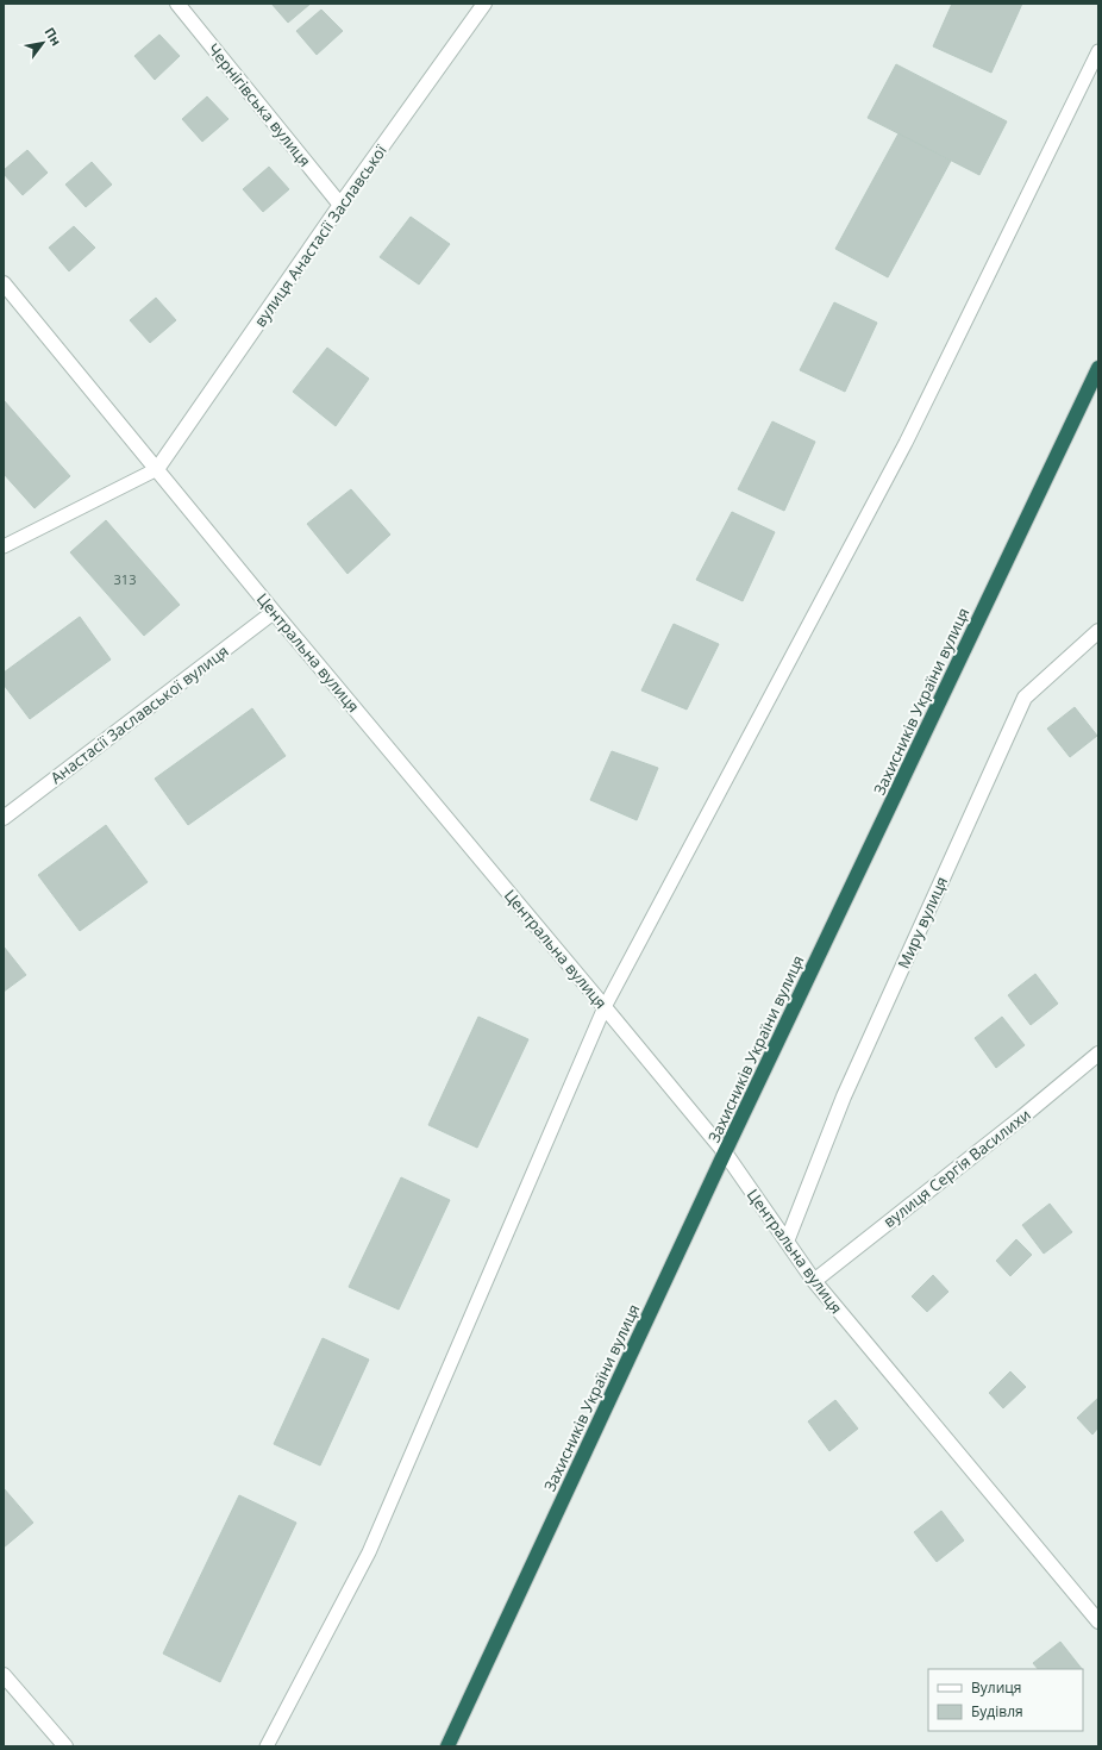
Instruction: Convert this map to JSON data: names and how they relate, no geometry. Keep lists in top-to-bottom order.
{
  "streets": {
    "highway": ["Захисників України вулиця"],
    "street": [
      "Чернігівська вулиця",
      "вулиця Анастасії Заславської",
      "Центральна вулиця",
      "Анастасії Заславської вулиця",
      "Миру вулиця",
      "вулиця Сергія Василихи"
    ]
  },
  "crossings": [
    ["Чернігівська вулиця", "вулиця Анастасії Заславської"],
    ["вулиця Анастасії Заславської", "Центральна вулиця"],
    ["Центральна вулиця", "Захисників України вулиця"],
    ["Центральна вулиця", "Анастасії Заславської вулиця"],
    ["Центральна вулиця", "Миру вулиця"],
    ["Центральна вулиця", "вулиця Сергія Василихи"]
  ],
  "house_numbers": ["313"],
  "legend": ["Вулиця", "Будівля"],
  "north": "top right"
}
